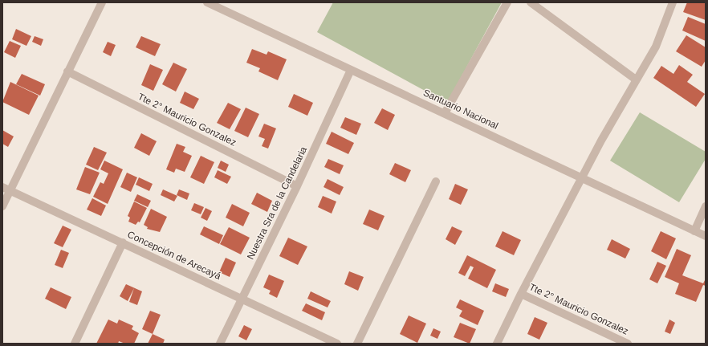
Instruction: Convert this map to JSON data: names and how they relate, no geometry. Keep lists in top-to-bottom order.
{
  "streets": {
    "street": [
      "Santuario Nacional",
      "Tte 2° Mauricio Gonzalez",
      "Nuestra Sra de la Candelaria",
      "Concepción de Arecayá"
    ]
  },
  "crossings": [
    ["Santuario Nacional", "Nuestra Sra de la Candelaria"],
    ["Tte 2° Mauricio Gonzalez", "Nuestra Sra de la Candelaria"],
    ["Nuestra Sra de la Candelaria", "Concepción de Arecayá"]
  ]
}
